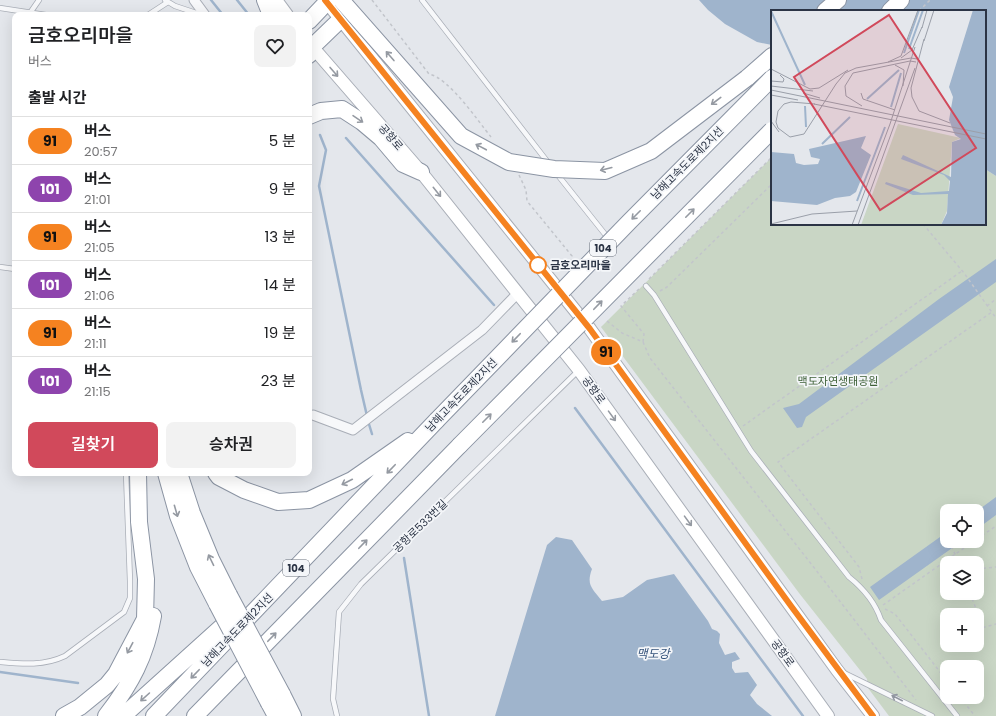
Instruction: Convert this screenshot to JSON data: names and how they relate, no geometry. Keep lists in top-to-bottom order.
{
  "streets": {
    "highway": ["남해고속도로제2지선", "104"],
    "main road": ["공항로"],
    "lane": ["공항로533번길"]
  },
  "crossings": [
    ["공항로", "공항로533번길"]
  ],
  "water": ["맥도강"],
  "parks": ["맥도자연생태공원"],
  "places": ["금호오리마을"],
  "lines": ["bus line 91"],
  "page": {
    "on_map": "91",
    "heading": [
      ["금호오리마을", "버스"],
      "출발 시간"
    ],
    "list": [
      {
        "mark": "91",
        "name": "버스",
        "note": "20:57",
        "value": "5 분"
      },
      {
        "mark": "101",
        "name": "버스",
        "note": "21:01",
        "value": "9 분"
      },
      {
        "mark": "91",
        "name": "버스",
        "note": "21:05",
        "value": "13 분"
      },
      {
        "mark": "101",
        "name": "버스",
        "note": "21:06",
        "value": "14 분"
      },
      {
        "mark": "91",
        "name": "버스",
        "note": "21:11",
        "value": "19 분"
      },
      {
        "mark": "101",
        "name": "버스",
        "note": "21:15",
        "value": "23 분"
      }
    ],
    "buttons": ["길찾기", "승차권"],
    "map_buttons": ["+", "−"]
  }
}
